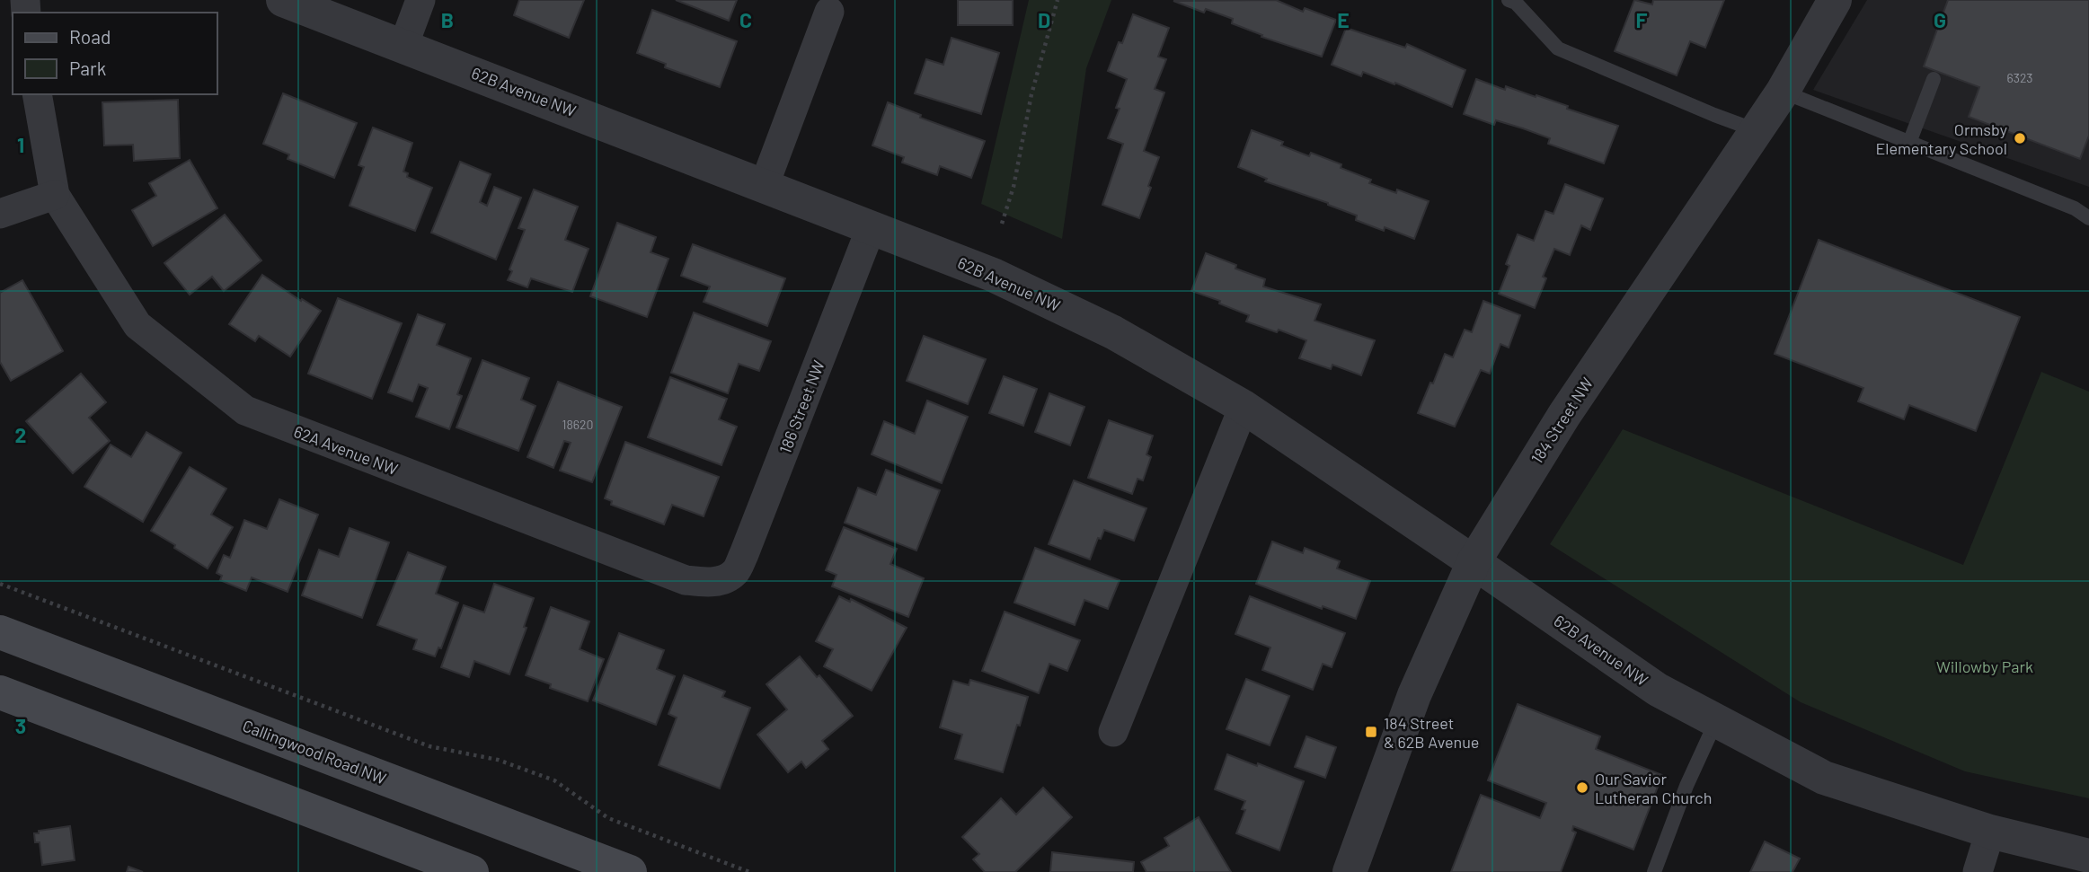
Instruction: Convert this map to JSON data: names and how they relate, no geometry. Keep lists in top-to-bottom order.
{
  "streets": {
    "main road": ["Callingwood Road NW"],
    "street": [
      "62B Avenue NW",
      "186 Street NW",
      "184 Street NW",
      "62A Avenue NW"
    ]
  },
  "crossings": [
    ["62B Avenue NW", "186 Street NW"],
    ["62B Avenue NW", "184 Street NW"],
    ["186 Street NW", "62A Avenue NW"]
  ],
  "parks": ["Willowby Park"],
  "places": {
    "other": ["Ormsby Elementary School", "Our Savior Lutheran Church"],
    "transit": ["184 Street & 62B Avenue"]
  },
  "house_numbers": ["6323", "18620"],
  "legend": ["Road", "Park"],
  "grid": {
    "columns": [
      "B",
      "C",
      "D",
      "E",
      "F",
      "G"
    ],
    "rows": ["1", "2", "3"]
  }
}
